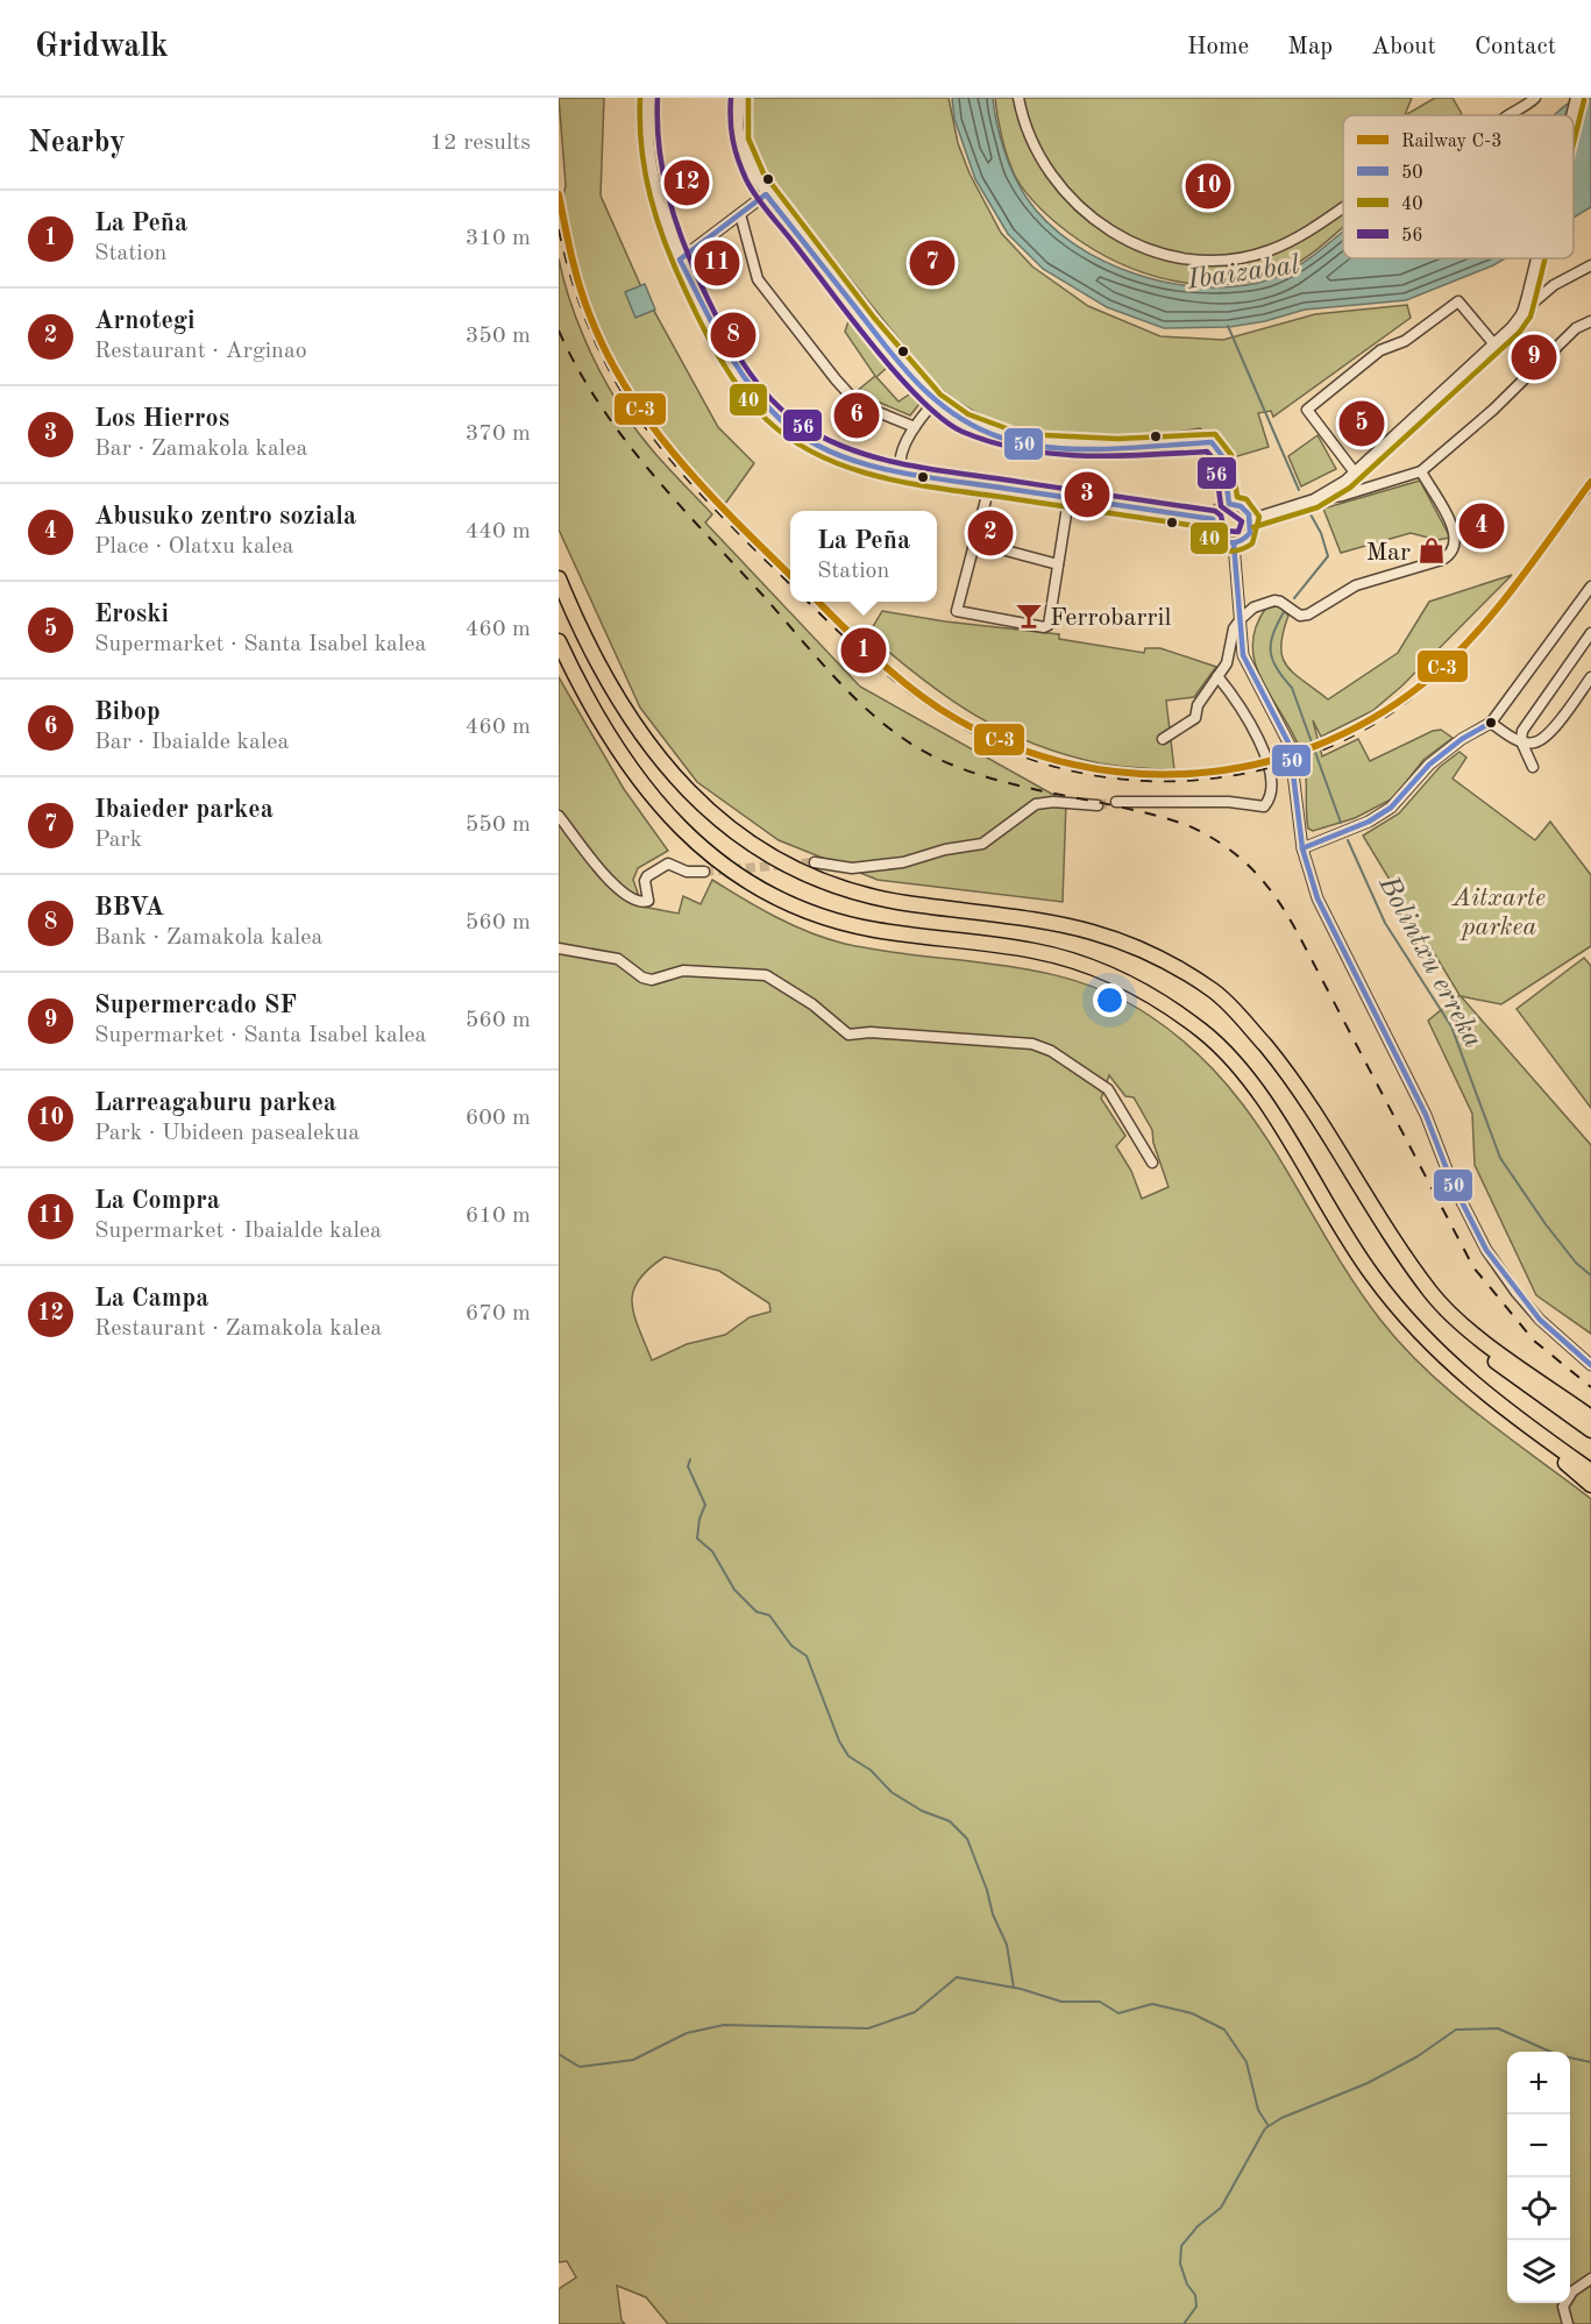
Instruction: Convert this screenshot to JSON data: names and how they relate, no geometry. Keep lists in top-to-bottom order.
{
  "water": ["Ibaizabal", "Bolintxu erreka"],
  "parks": ["Aitxarte parkea"],
  "places": {
    "shop": ["Mar"],
    "bar": ["Ferrobarril"]
  },
  "lines": [
    "transit line 40",
    "transit line 56",
    "rail line C-3",
    "transit line 50"
  ],
  "legend": [
    "Railway C-3",
    "50",
    "40",
    "56"
  ],
  "page": {
    "header": "Gridwalk",
    "nav": [
      "Home",
      "Map",
      "About",
      "Contact"
    ],
    "heading": ["Nearby", "12 results"],
    "pins": [
      "12",
      "10",
      "7",
      "11",
      "8",
      "9",
      "6",
      "5",
      "3",
      "4",
      "2",
      "1"
    ],
    "list": [
      {
        "mark": "1",
        "name": "La Peña",
        "note": "Station",
        "value": "310 m"
      },
      {
        "mark": "2",
        "name": "Arnotegi",
        "note": "Restaurant · Arginao",
        "value": "350 m"
      },
      {
        "mark": "3",
        "name": "Los Hierros",
        "note": "Bar · Zamakola kalea",
        "value": "370 m"
      },
      {
        "mark": "4",
        "name": "Abusuko zentro soziala",
        "note": "Place · Olatxu kalea",
        "value": "440 m"
      },
      {
        "mark": "5",
        "name": "Eroski",
        "note": "Supermarket · Santa Isabel kalea",
        "value": "460 m"
      },
      {
        "mark": "6",
        "name": "Bibop",
        "note": "Bar · Ibaialde kalea",
        "value": "460 m"
      },
      {
        "mark": "7",
        "name": "Ibaieder parkea",
        "note": "Park",
        "value": "550 m"
      },
      {
        "mark": "8",
        "name": "BBVA",
        "note": "Bank · Zamakola kalea",
        "value": "560 m"
      },
      {
        "mark": "9",
        "name": "Supermercado SF",
        "note": "Supermarket · Santa Isabel kalea",
        "value": "560 m"
      },
      {
        "mark": "10",
        "name": "Larreagaburu parkea",
        "note": "Park · Ubideen pasealekua",
        "value": "600 m"
      },
      {
        "mark": "11",
        "name": "La Compra",
        "note": "Supermarket · Ibaialde kalea",
        "value": "610 m"
      },
      {
        "mark": "12",
        "name": "La Campa",
        "note": "Restaurant · Zamakola kalea",
        "value": "670 m"
      }
    ],
    "popup": ["La Peña", "Station"],
    "map_buttons": ["+", "−"]
  }
}
